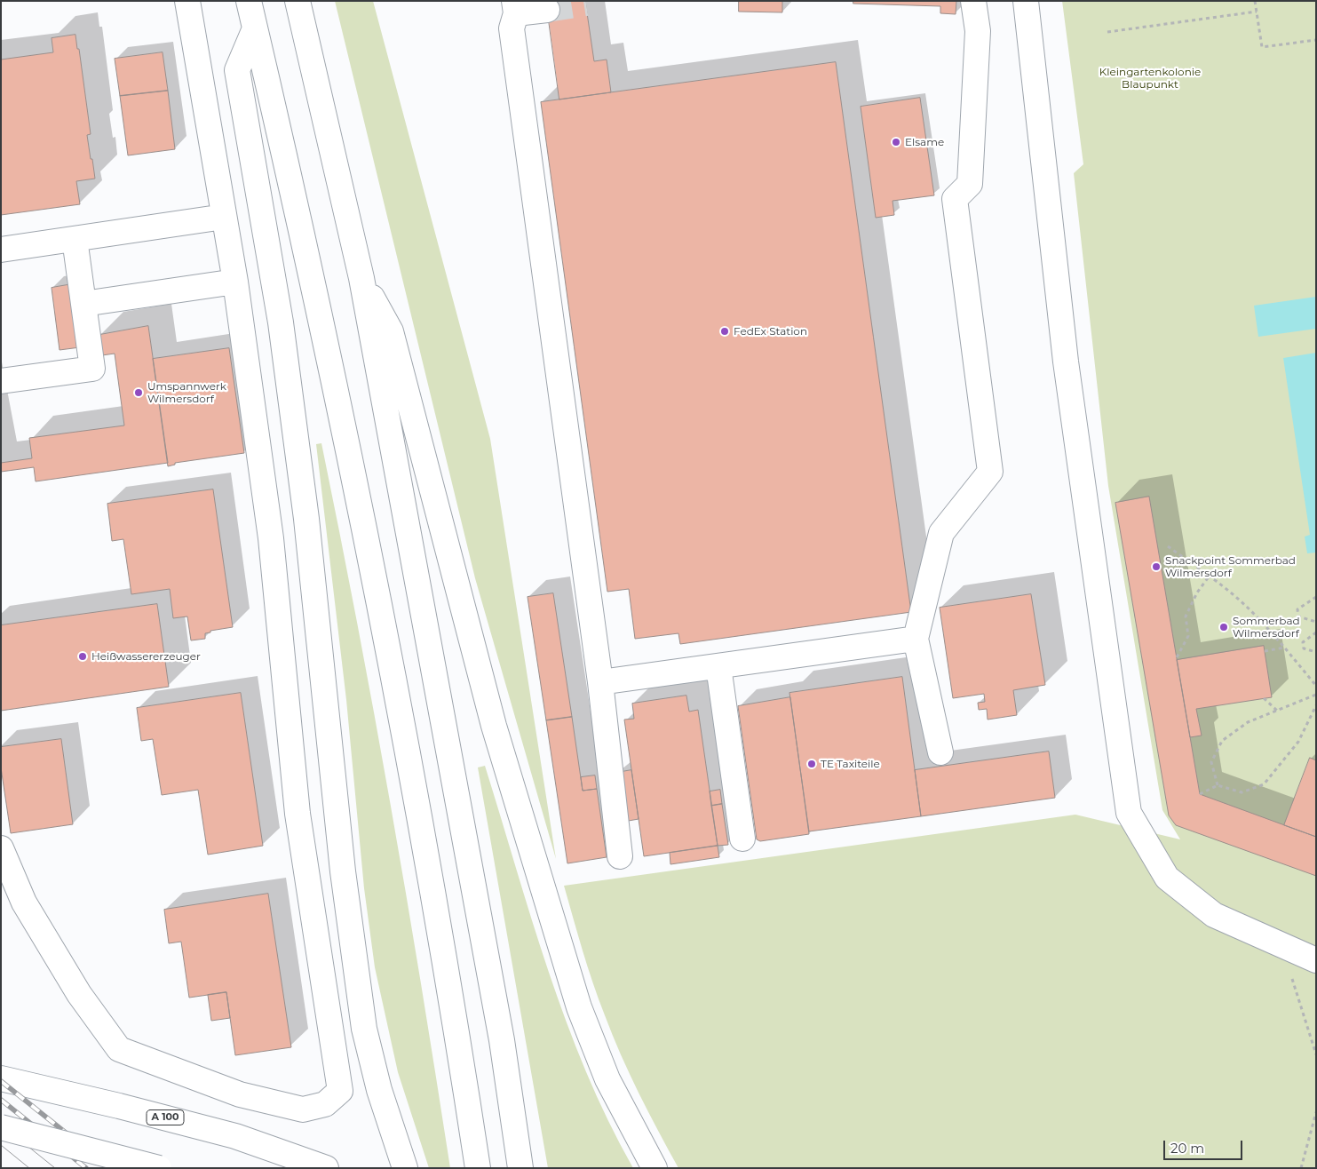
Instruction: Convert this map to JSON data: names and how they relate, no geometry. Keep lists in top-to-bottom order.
{
  "streets": {
    "main road": ["A 100"]
  },
  "parks": ["Kleingartenkolonie Blaupunkt"],
  "places": [
    "Elsame",
    "FedEx Station",
    "Umspannwerk Wilmersdorf",
    "Snackpoint Sommerbad Wilmersdorf",
    "Sommerbad Wilmersdorf",
    "Heißwassererzeuger",
    "TE Taxiteile"
  ],
  "scale_bar": "20 m"
}
